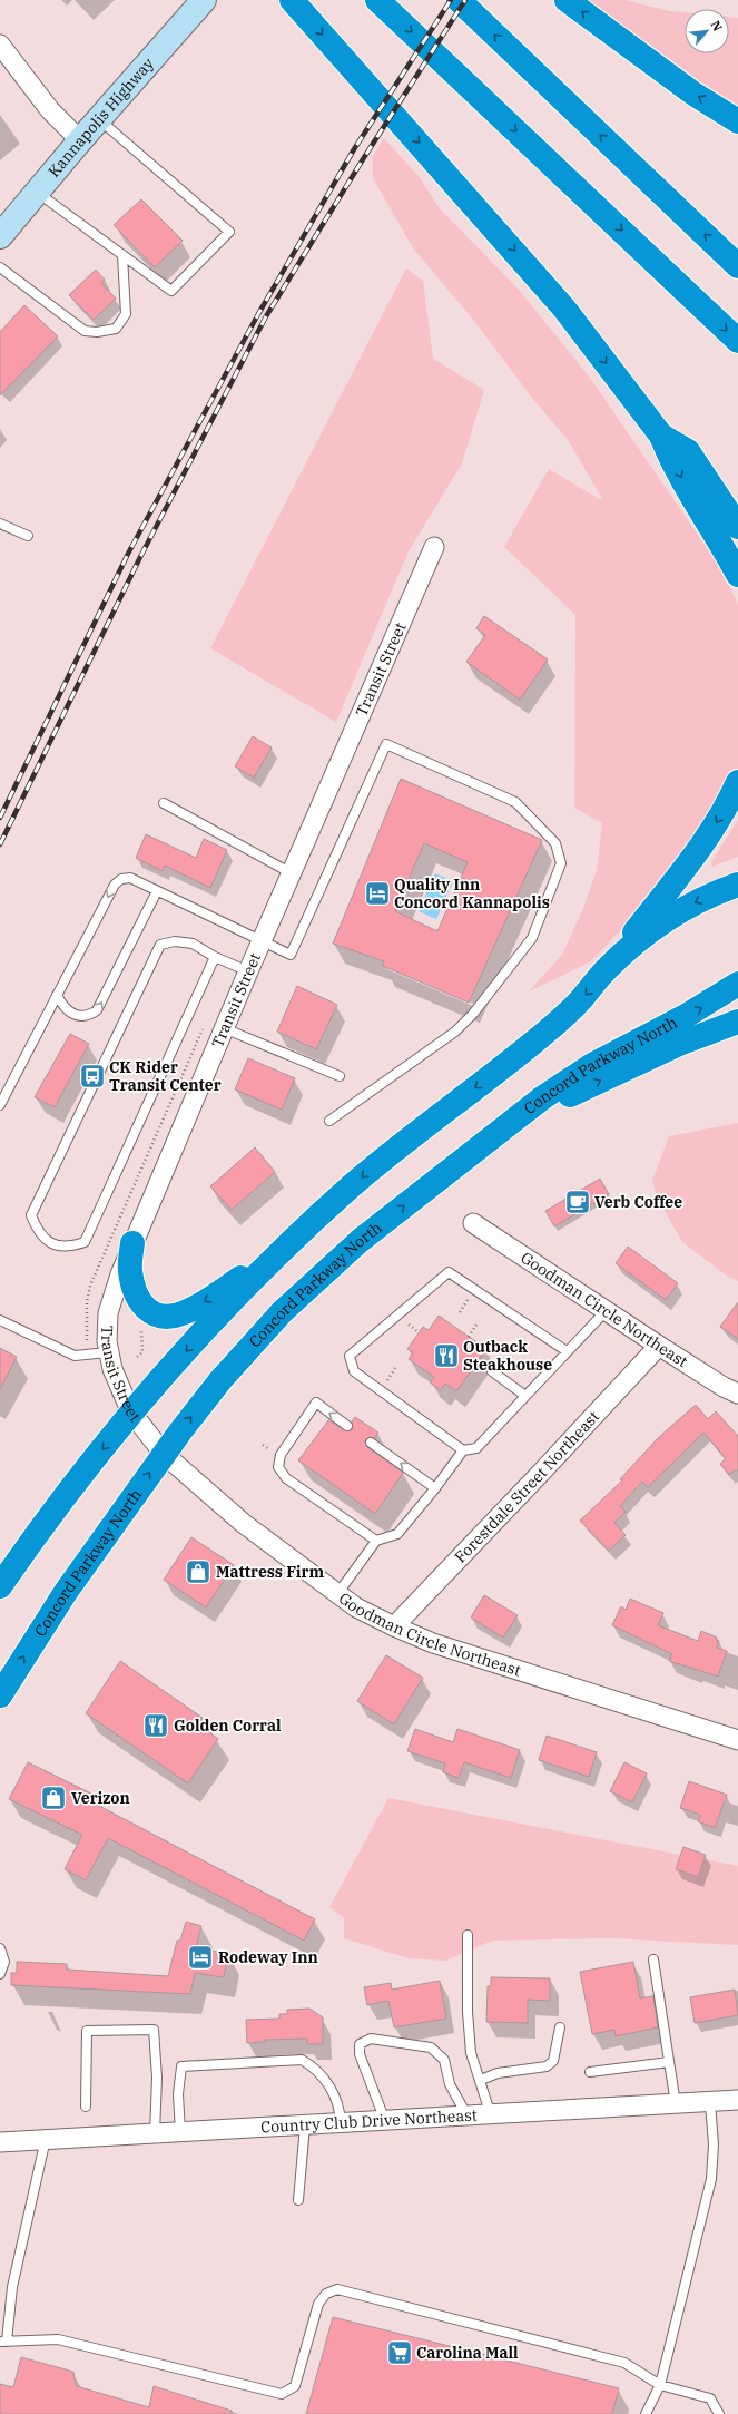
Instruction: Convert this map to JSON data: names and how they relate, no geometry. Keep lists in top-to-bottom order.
{
  "streets": {
    "highway": ["Concord Parkway North"],
    "main road": ["Kannapolis Highway"],
    "street": [
      "Transit Street",
      "Goodman Circle Northeast",
      "Forestdale Street Northeast",
      "Country Club Drive Northeast"
    ]
  },
  "crossings": [
    ["Transit Street", "Concord Parkway North"],
    ["Transit Street", "Goodman Circle Northeast"],
    ["Concord Parkway North", "Goodman Circle Northeast"],
    ["Goodman Circle Northeast", "Forestdale Street Northeast"]
  ],
  "places": {
    "hotel": ["Quality Inn Concord Kannapolis", "Rodeway Inn"],
    "bus stop": ["CK Rider Transit Center"],
    "cafe": ["Verb Coffee"],
    "restaurant": ["Outback Steakhouse", "Golden Corral"],
    "shop": ["Mattress Firm", "Verizon"],
    "supermarket": ["Carolina Mall"]
  },
  "north": "top right"
}
